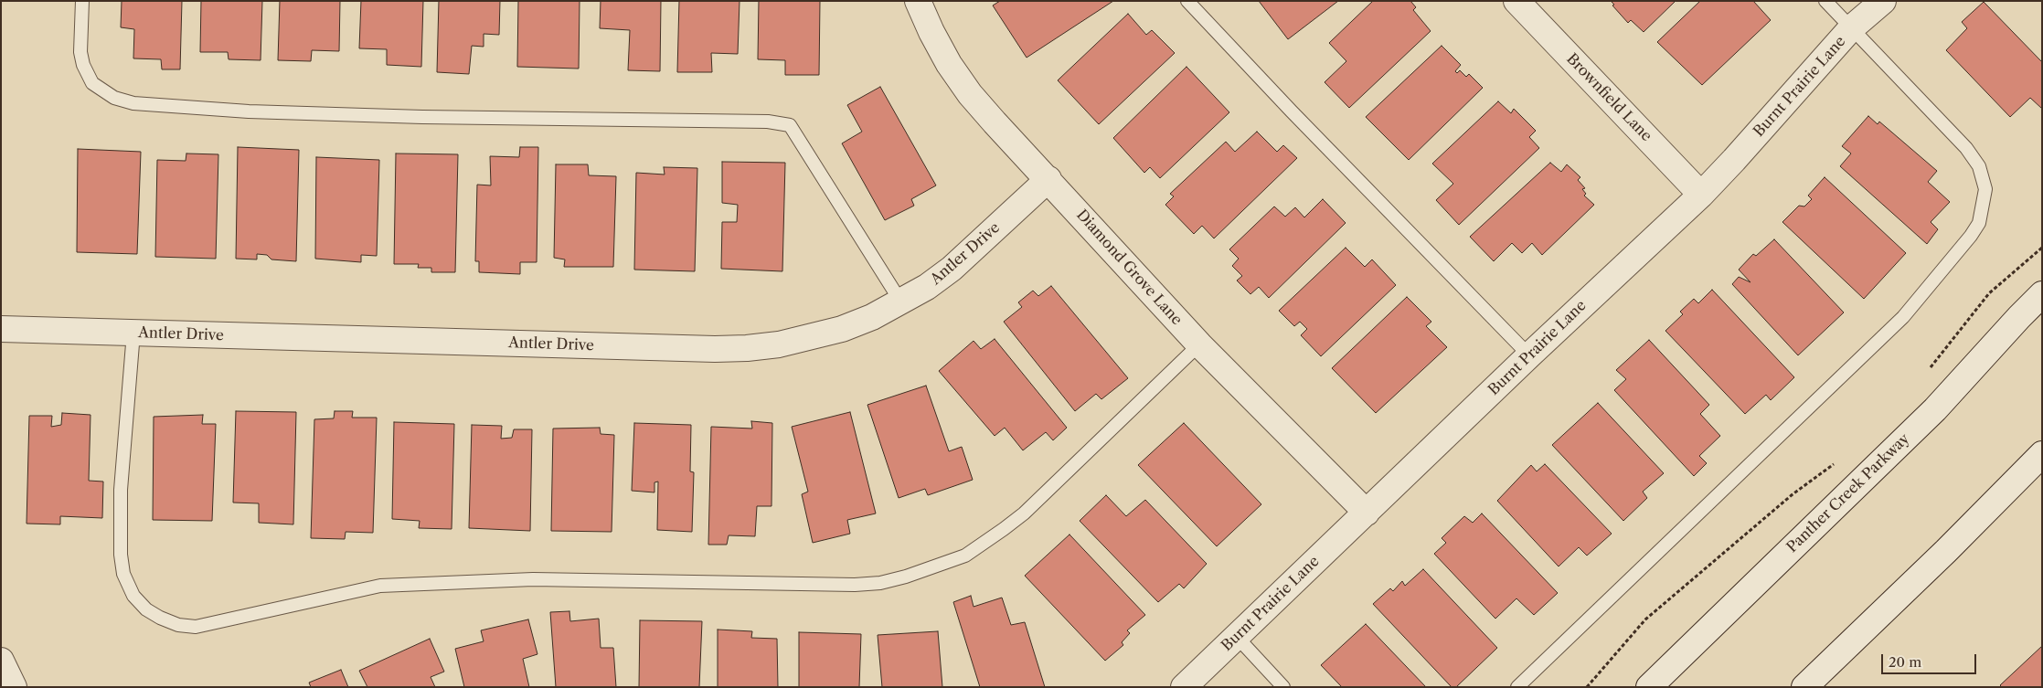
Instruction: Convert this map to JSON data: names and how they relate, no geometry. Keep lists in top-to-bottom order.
{
  "streets": {
    "street": [
      "Burnt Prairie Lane",
      "Brownfield Lane",
      "Antler Drive",
      "Diamond Grove Lane",
      "Panther Creek Parkway"
    ]
  },
  "crossings": [
    ["Burnt Prairie Lane", "Brownfield Lane"],
    ["Burnt Prairie Lane", "Diamond Grove Lane"],
    ["Antler Drive", "Diamond Grove Lane"]
  ],
  "scale_bar": "20 m"
}
